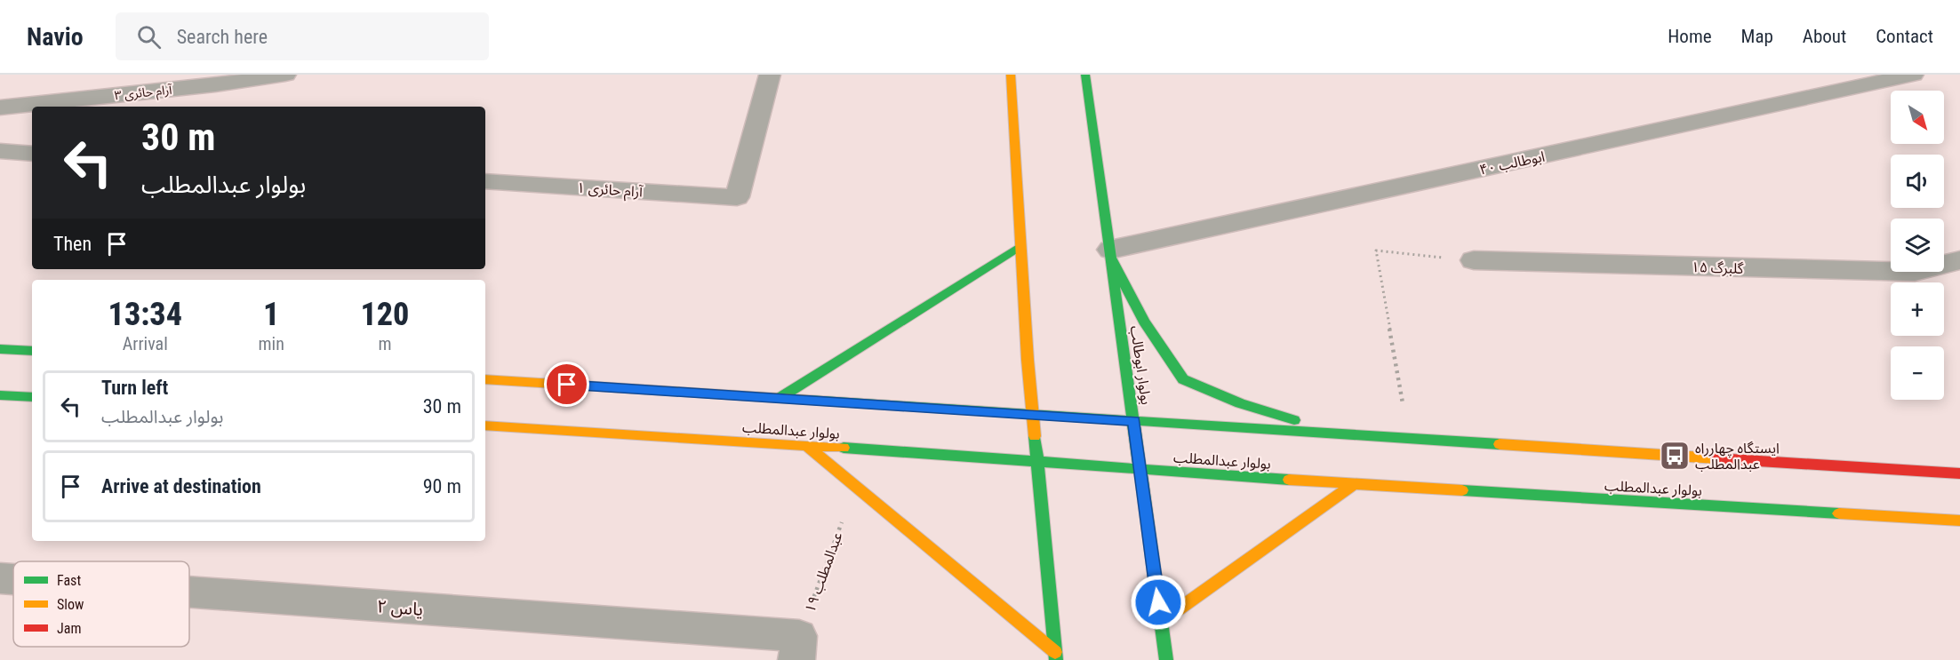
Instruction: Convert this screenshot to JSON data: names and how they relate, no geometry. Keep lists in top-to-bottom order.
{
  "streets": {
    "main road": ["بولوار ابوطالب", "بولوار عبدالمطلب"],
    "street": [
      "آرام حائری ۳",
      "ابوطالب ۴۰",
      "آرام حائری ۱",
      "گلبرگ ۱۵",
      "یاس ۲"
    ],
    "path": ["عبدالمطلب ۱۹"]
  },
  "crossings": [
    ["ابوطالب ۴۰", "بولوار ابوطالب"],
    ["بولوار ابوطالب", "بولوار عبدالمطلب"],
    ["عبدالمطلب ۱۹", "یاس ۲"]
  ],
  "places": {
    "bus stop": ["ایستگاه چهارراه عبدالمطلب"]
  },
  "legend": ["Fast", "Slow", "Jam"],
  "north": "bottom right",
  "page": {
    "header": "Navio",
    "search": "Search here",
    "nav": [
      "Home",
      "Map",
      "About",
      "Contact"
    ],
    "map_buttons": ["+", "−"],
    "turn": ["30 m", "بولوار عبدالمطلب"],
    "then": "Then",
    "eta": [
      "13:34",
      "Arrival",
      "1",
      "min",
      "120",
      "m"
    ],
    "list": [
      {
        "name": "Turn left",
        "note": "بولوار عبدالمطلب",
        "value": "30 m"
      },
      {
        "name": "Arrive at destination",
        "value": "90 m"
      }
    ]
  }
}
